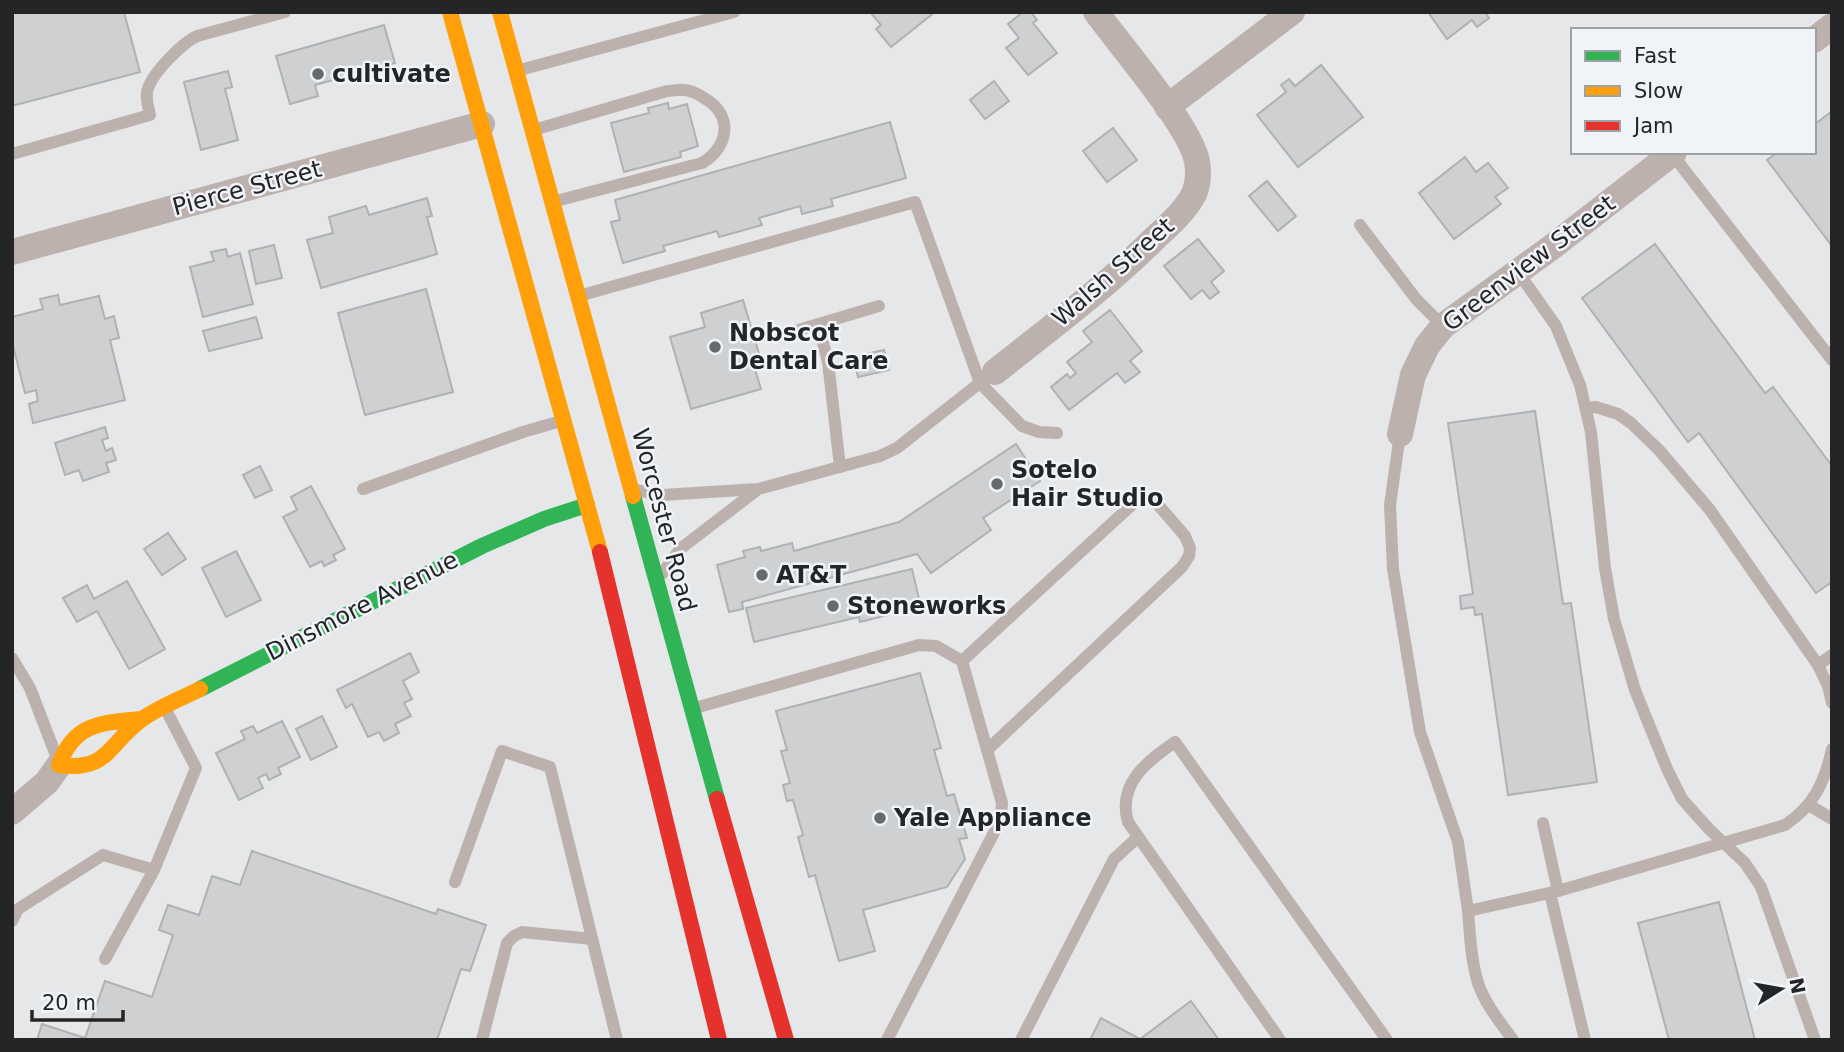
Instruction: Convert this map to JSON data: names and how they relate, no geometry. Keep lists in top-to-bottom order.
{
  "streets": {
    "main road": ["Worcester Road", "Dinsmore Avenue"],
    "street": ["Pierce Street", "Greenview Street", "Walsh Street"]
  },
  "places": [
    "cultivate",
    "Nobscot Dental Care",
    "Sotelo Hair Studio",
    "AT&T",
    "Stoneworks",
    "Yale Appliance"
  ],
  "legend": ["Fast", "Slow", "Jam"],
  "scale_bar": "20 m",
  "north": "right"
}
